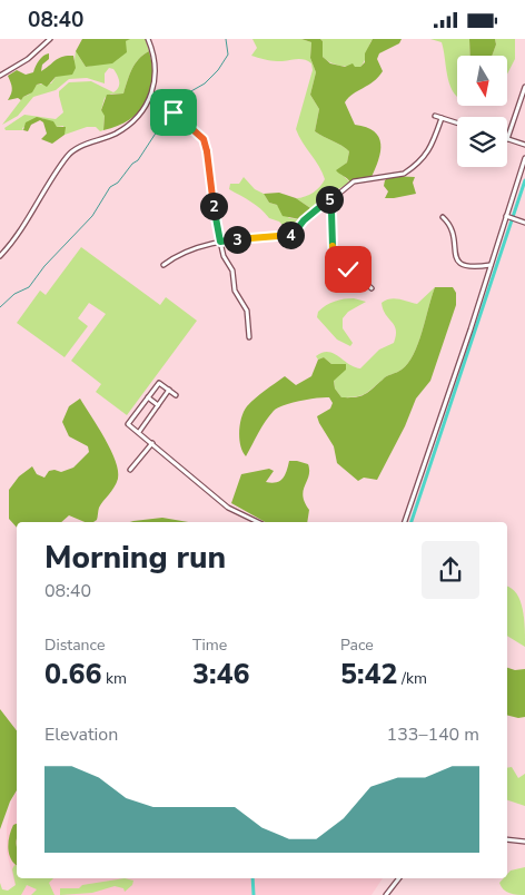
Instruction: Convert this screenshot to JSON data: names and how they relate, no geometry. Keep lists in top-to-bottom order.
{
  "north": "bottom",
  "page": {
    "status": "08:40",
    "pins": [
      "5",
      "2",
      "4",
      "3"
    ],
    "heading": ["Morning run", "08:40"],
    "stats": [
      ["Distance", "0.66 km"],
      ["Time", "3:46"],
      ["Pace", "5:42 /km"]
    ],
    "chart": ["Elevation", "133–140 m"]
  }
}
